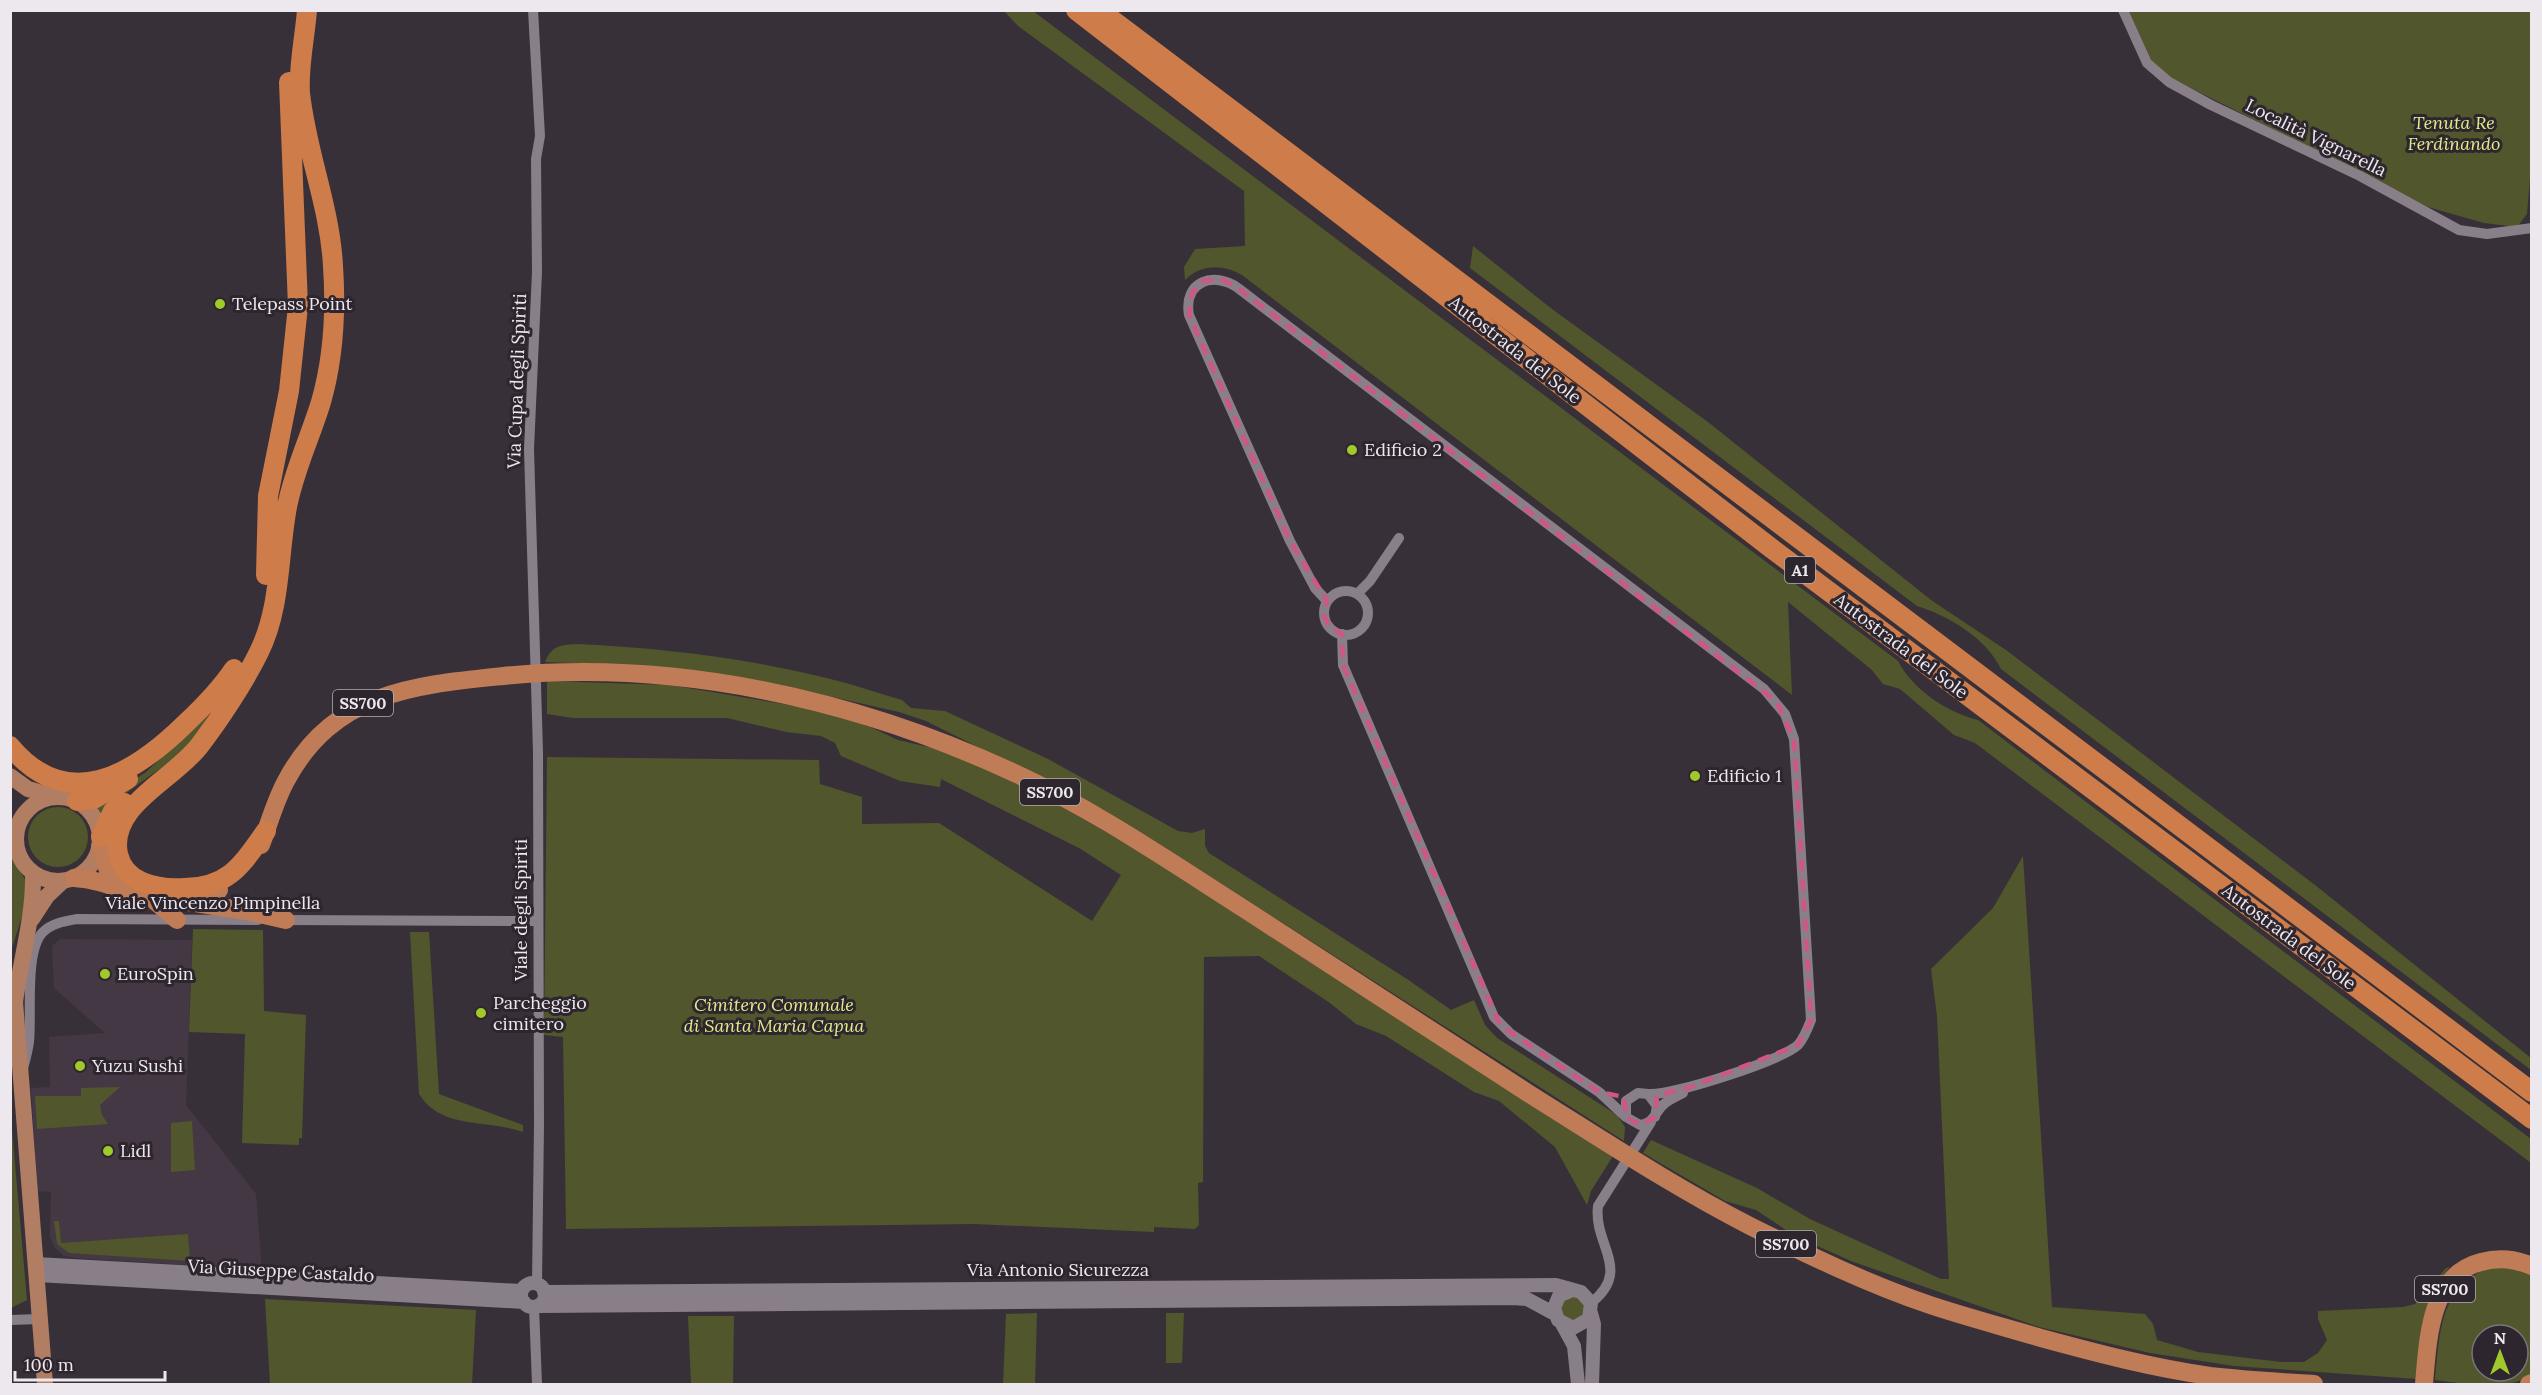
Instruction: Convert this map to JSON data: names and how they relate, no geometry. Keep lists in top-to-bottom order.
{
  "streets": {
    "highway": ["Autostrada del Sole", "A1", "SS700"],
    "street": [
      "Località Vignarella",
      "Via Cupa degli Spiriti",
      "Viale Vincenzo Pimpinella",
      "Viale degli Spiriti",
      "Via Antonio Sicurezza",
      "Via Giuseppe Castaldo"
    ]
  },
  "crossings": [
    ["Via Cupa degli Spiriti", "Viale degli Spiriti"],
    ["Viale Vincenzo Pimpinella", "Viale degli Spiriti"],
    ["Viale degli Spiriti", "Via Antonio Sicurezza"],
    ["Via Antonio Sicurezza", "Via Giuseppe Castaldo"]
  ],
  "parks": ["Tenuta Re Ferdinando", "Cimitero Comunale di Santa Maria Capua"],
  "places": [
    "Telepass Point",
    "Edificio 2",
    "Edificio 1",
    "EuroSpin",
    "Parcheggio cimitero",
    "Yuzu Sushi",
    "Lidl"
  ],
  "scale_bar": "100 m",
  "north": "top"
}
